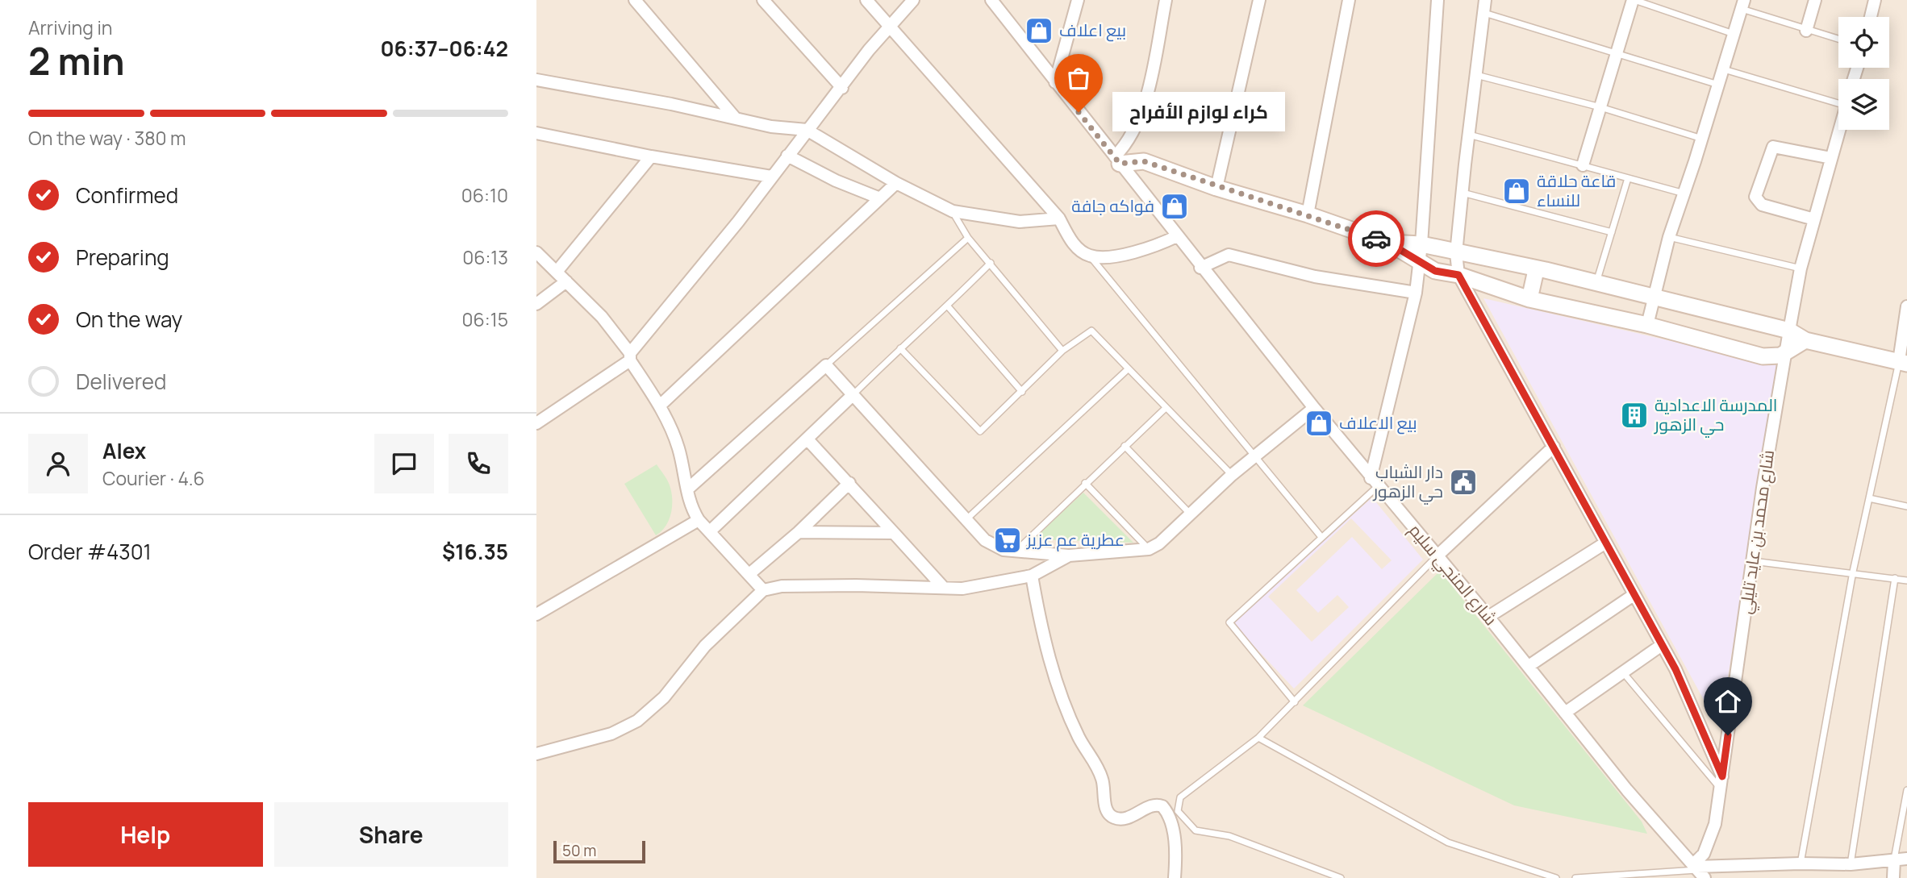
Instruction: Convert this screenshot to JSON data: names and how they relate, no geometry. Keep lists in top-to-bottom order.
{
  "streets": {
    "street": ["شارع محمد بن عايد تليلي", "شارع المنجي سليم"]
  },
  "crossings": [
    ["شارع محمد بن عايد تليلي", "شارع المنجي سليم"]
  ],
  "places": {
    "shop": [
      "بيع اعلاف",
      "قاعة حلاقة للنساء",
      "فواكه جافة",
      "بيع الاعلاف"
    ],
    "other": ["كراء لوازم الأفراح"],
    "building": ["المدرسة الاعدادية حي الزهور"],
    "public building": ["دار الشباب حي الزهور"],
    "supermarket": ["عطرية عم عزيز"]
  },
  "scale_bar": "50 m",
  "page": {
    "heading": ["2 min", "Arriving in", "06:37–06:42"],
    "panel": [
      "Alex",
      "Courier · 4.6",
      "Order #4301",
      "$16.35"
    ],
    "bubble": "كراء لوازم الأفراح",
    "bar": "On the way · 380 m",
    "list": [
      ["Confirmed", "06:10"],
      ["Preparing", "06:13"],
      ["On the way", "06:15"],
      "Delivered"
    ],
    "buttons": ["Help", "Share"],
    "scale": "50 m"
  }
}
